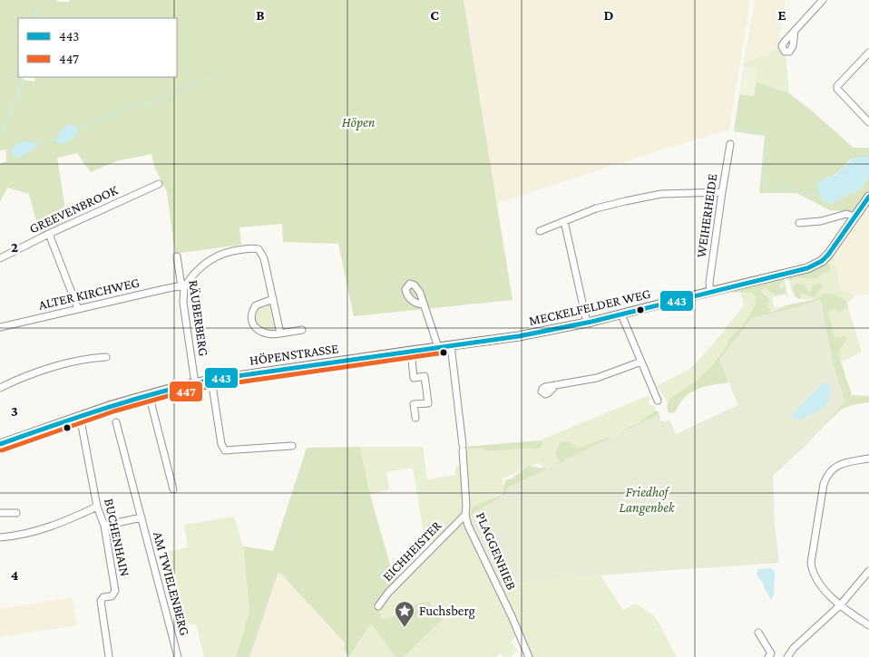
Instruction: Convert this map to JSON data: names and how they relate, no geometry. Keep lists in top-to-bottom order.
{
  "streets": {
    "main road": ["MECKELFELDER WEG", "HÖPENSTRASSE"],
    "street": [
      "GREEVENBROOK",
      "WEIHERHEIDE",
      "ALTER KIRCHWEG",
      "RÄUBERBERG",
      "BUCHENHAIN",
      "EICHHEISTER",
      "PLAGGENHIEB",
      "AM TWIELENBERG"
    ]
  },
  "crossings": [
    ["WEIHERHEIDE", "MECKELFELDER WEG"],
    ["ALTER KIRCHWEG", "RÄUBERBERG"],
    ["MECKELFELDER WEG", "HÖPENSTRASSE"],
    ["RÄUBERBERG", "HÖPENSTRASSE"],
    ["HÖPENSTRASSE", "BUCHENHAIN"],
    ["HÖPENSTRASSE", "PLAGGENHIEB"],
    ["BUCHENHAIN", "AM TWIELENBERG"],
    ["EICHHEISTER", "PLAGGENHIEB"]
  ],
  "parks": ["Höpen", "Friedhof Langenbek"],
  "places": {
    "place": ["Fuchsberg"]
  },
  "lines": ["transit line 443", "transit line 447"],
  "legend": ["443", "447"],
  "grid": {
    "columns": [
      "B",
      "C",
      "D",
      "E"
    ],
    "rows": ["2", "3", "4"]
  }
}
